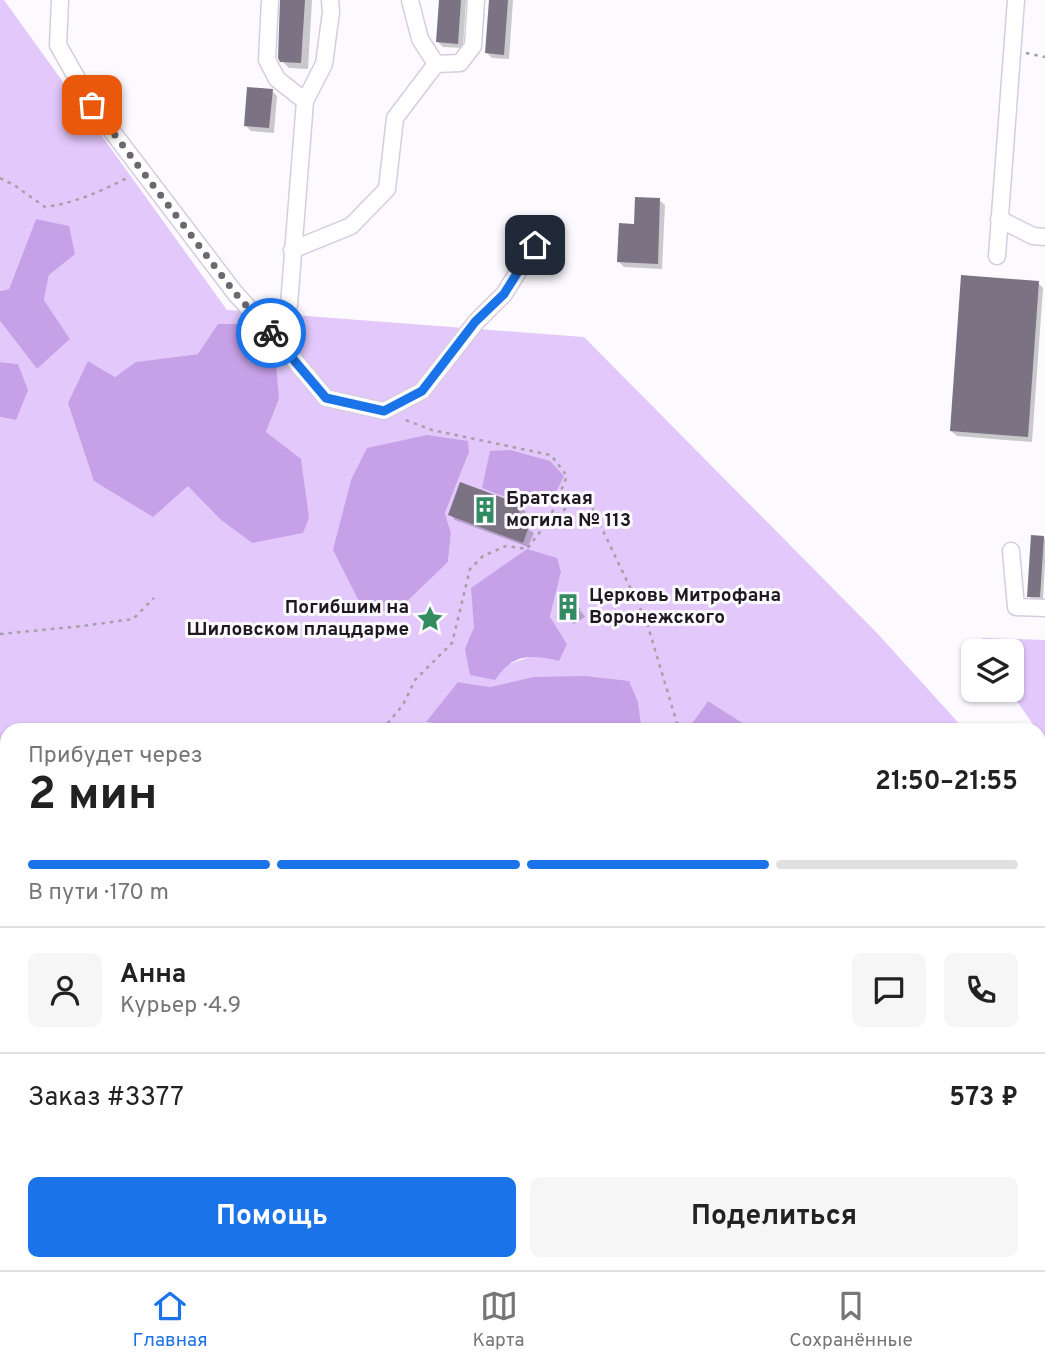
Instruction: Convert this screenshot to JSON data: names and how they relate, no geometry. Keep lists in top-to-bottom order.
{
  "places": {
    "building": ["Братская могила № 113", "Церковь Митрофана Воронежского"],
    "place": ["Погибшим на Шиловском плацдарме"]
  },
  "page": {
    "heading": ["2 мин", "Прибудет через", "21:50–21:55"],
    "panel": [
      "Анна",
      "Курьер · 4.9",
      "Заказ #3377",
      "573 ₽"
    ],
    "bar": "В пути · 170 m",
    "buttons": ["Помощь", "Поделиться"],
    "tabs": ["Главная", "Карта", "Сохранённые"]
  }
}
